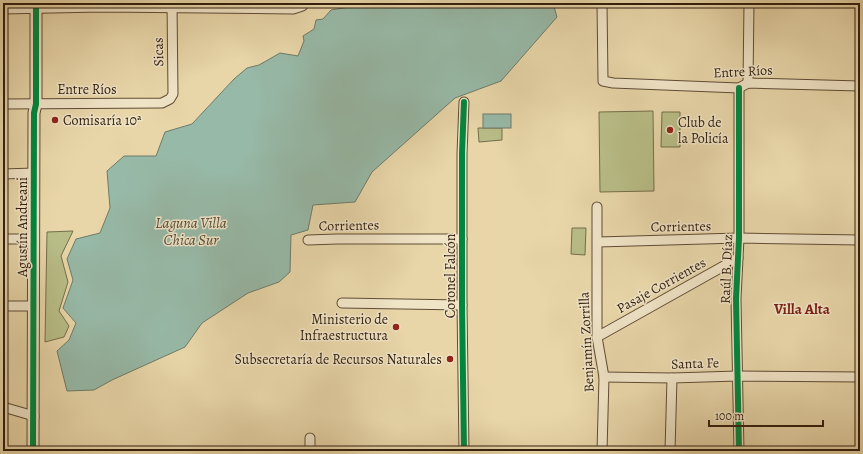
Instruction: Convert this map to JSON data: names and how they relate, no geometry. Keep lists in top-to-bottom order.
{
  "streets": {
    "street": [
      "Sicas",
      "Entre Ríos",
      "Corrientes",
      "Agustín Andreani",
      "Raúl B. Díaz",
      "Coronel Falcón",
      "Pasaje Corrientes",
      "Benjamín Zorrilla",
      "Santa Fe"
    ]
  },
  "crossings": [
    ["Sicas", "Entre Ríos"],
    ["Entre Ríos", "Agustín Andreani"],
    ["Entre Ríos", "Raúl B. Díaz"],
    ["Corrientes", "Raúl B. Díaz"],
    ["Corrientes", "Coronel Falcón"],
    ["Corrientes", "Benjamín Zorrilla"],
    ["Raúl B. Díaz", "Pasaje Corrientes"],
    ["Raúl B. Díaz", "Santa Fe"],
    ["Pasaje Corrientes", "Benjamín Zorrilla"],
    ["Benjamín Zorrilla", "Santa Fe"]
  ],
  "districts": ["Villa Alta"],
  "water": ["Laguna Villa Chica Sur"],
  "places": [
    "Comisaría 10ª",
    "Club de la Policía",
    "Ministerio de Infraestructura",
    "Subsecretaría de Recursos Naturales"
  ],
  "scale_bar": "100 m"
}
